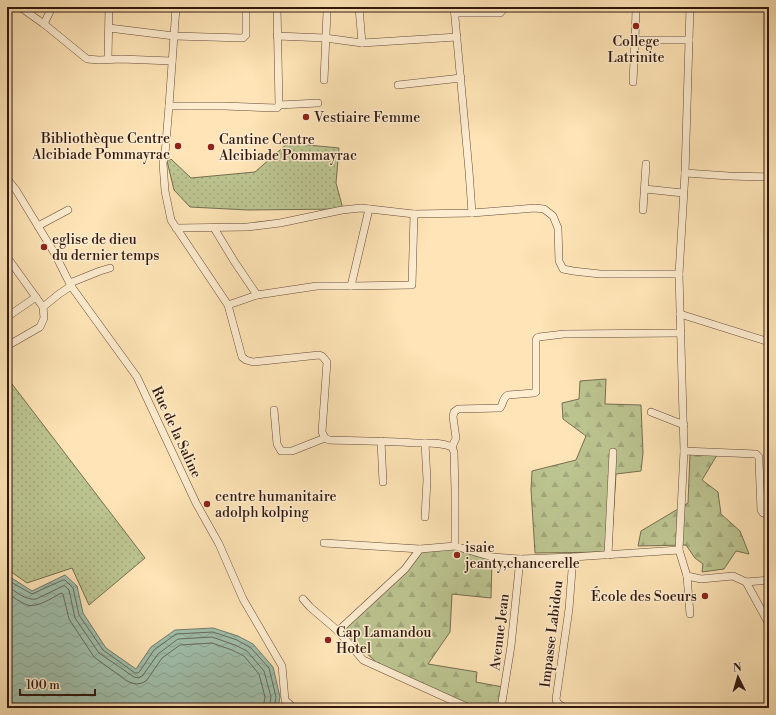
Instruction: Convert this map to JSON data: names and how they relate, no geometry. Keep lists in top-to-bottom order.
{
  "streets": {
    "street": ["Rue de la Saline", "Avenue Jean", "Impasse Labidou"]
  },
  "places": [
    "College Latrinite",
    "Vestiaire Femme",
    "Bibliothèque Centre Alcibiade Pommayrac",
    "Cantine Centre Alcibiade Pommayrac",
    "eglise de dieu du dernier temps",
    "centre humanitaire adolph kolping",
    "isaie jeanty,chancerelle",
    "École des Soeurs",
    "Cap Lamandou Hotel"
  ],
  "scale_bar": "100 m",
  "north": "top"
}
